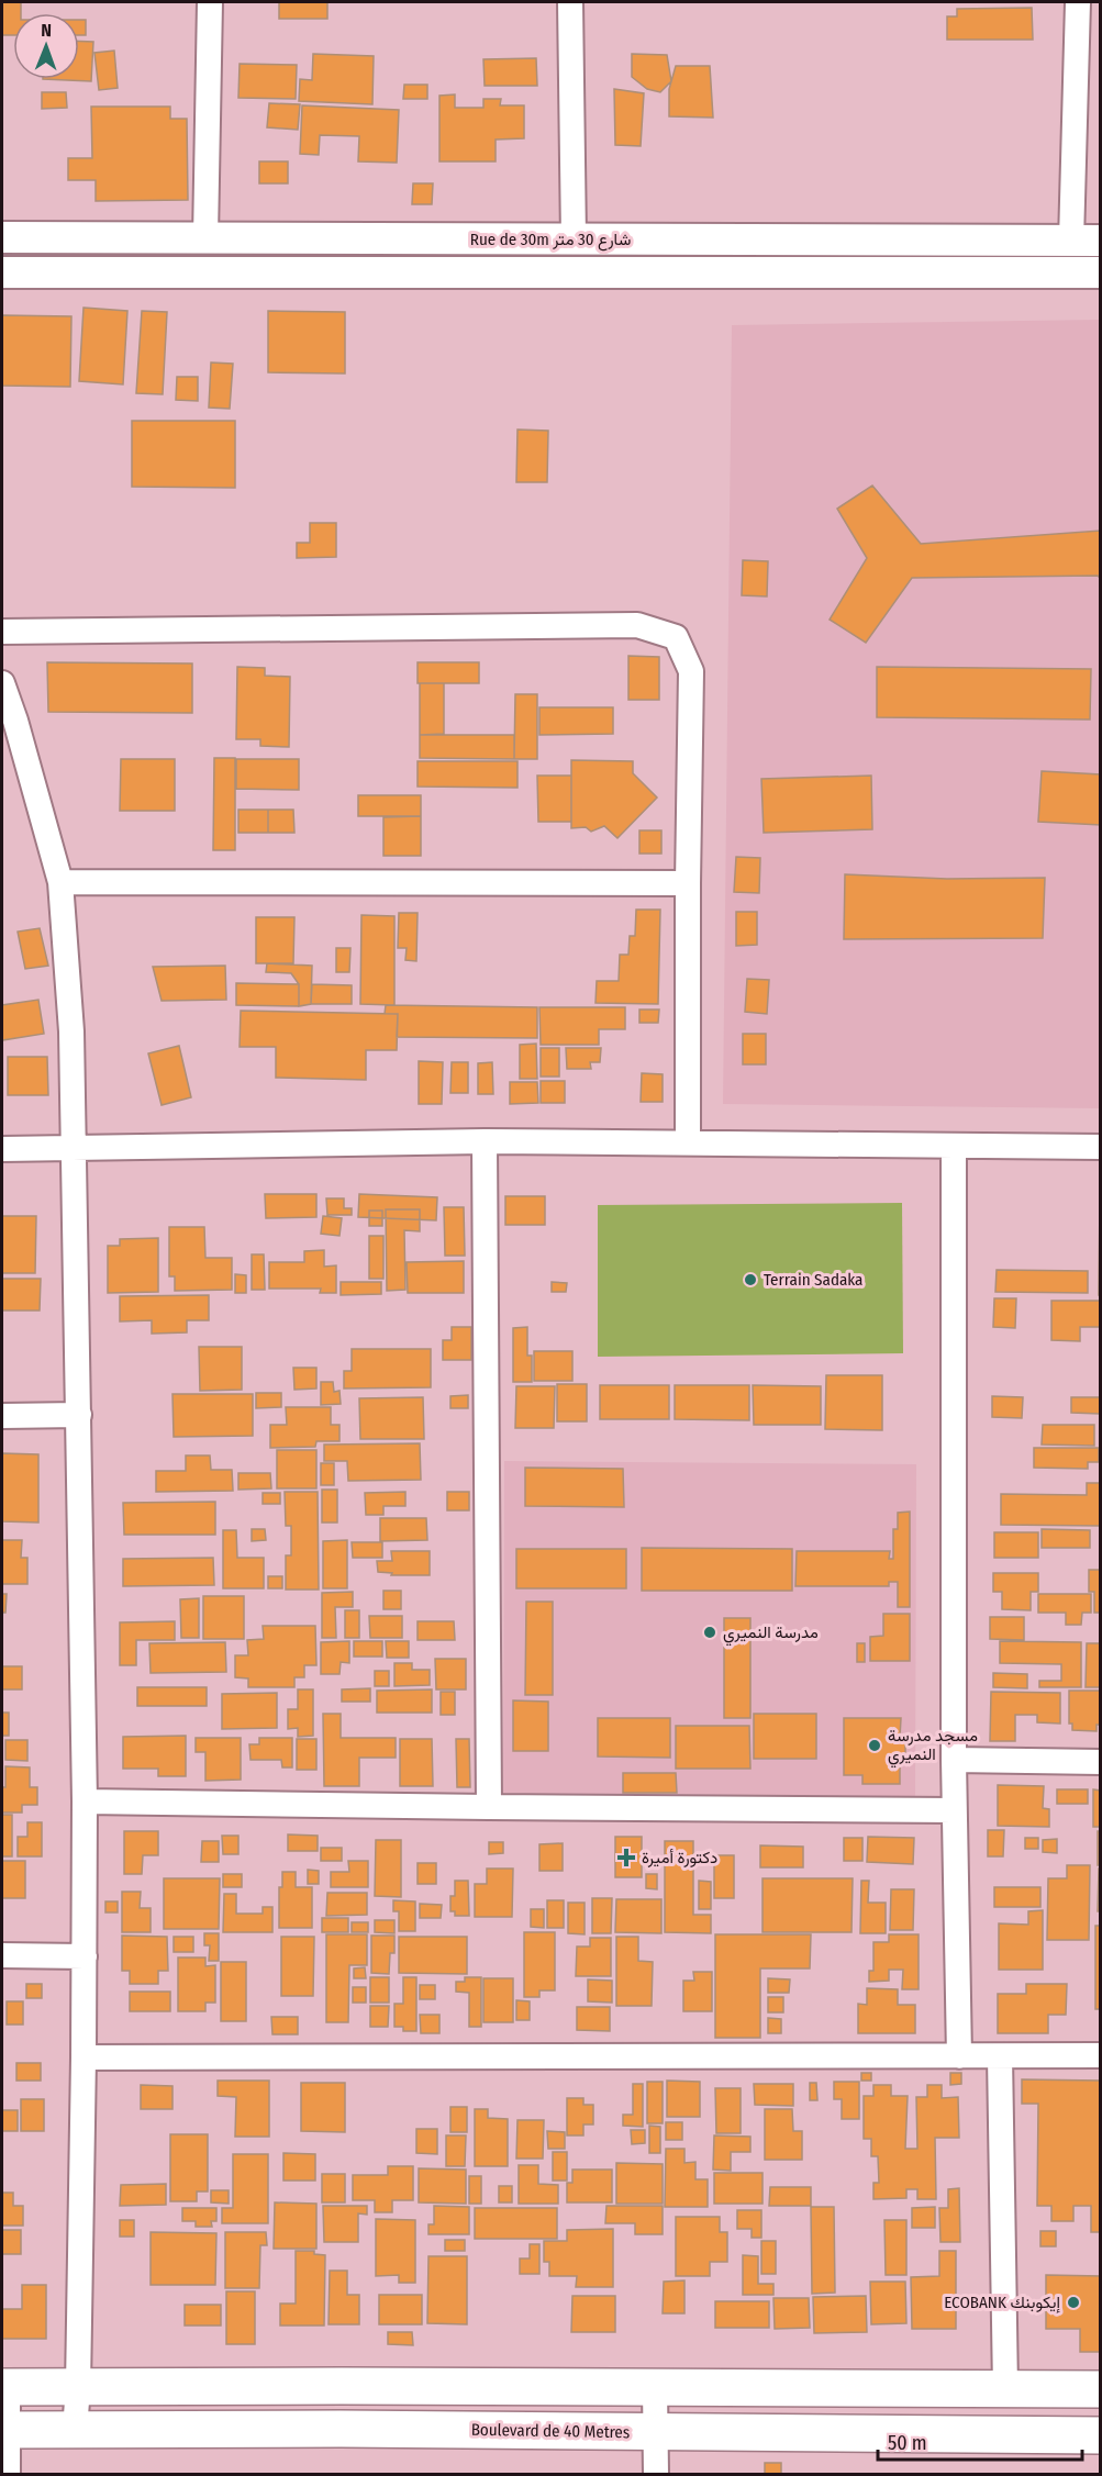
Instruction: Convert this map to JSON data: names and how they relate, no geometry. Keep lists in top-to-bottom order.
{
  "streets": {
    "main road": ["Boulevard de 40 Metres"],
    "street": ["Rue de 30m شارع 30 متر"]
  },
  "places": {
    "other": [
      "Terrain Sadaka",
      "مدرسة النميري",
      "مسجد مدرسة النميري",
      "ECOBANK إيكوبنك"
    ],
    "health": ["دكتورة أميرة"]
  },
  "scale_bar": "50 m",
  "north": "top"
}
